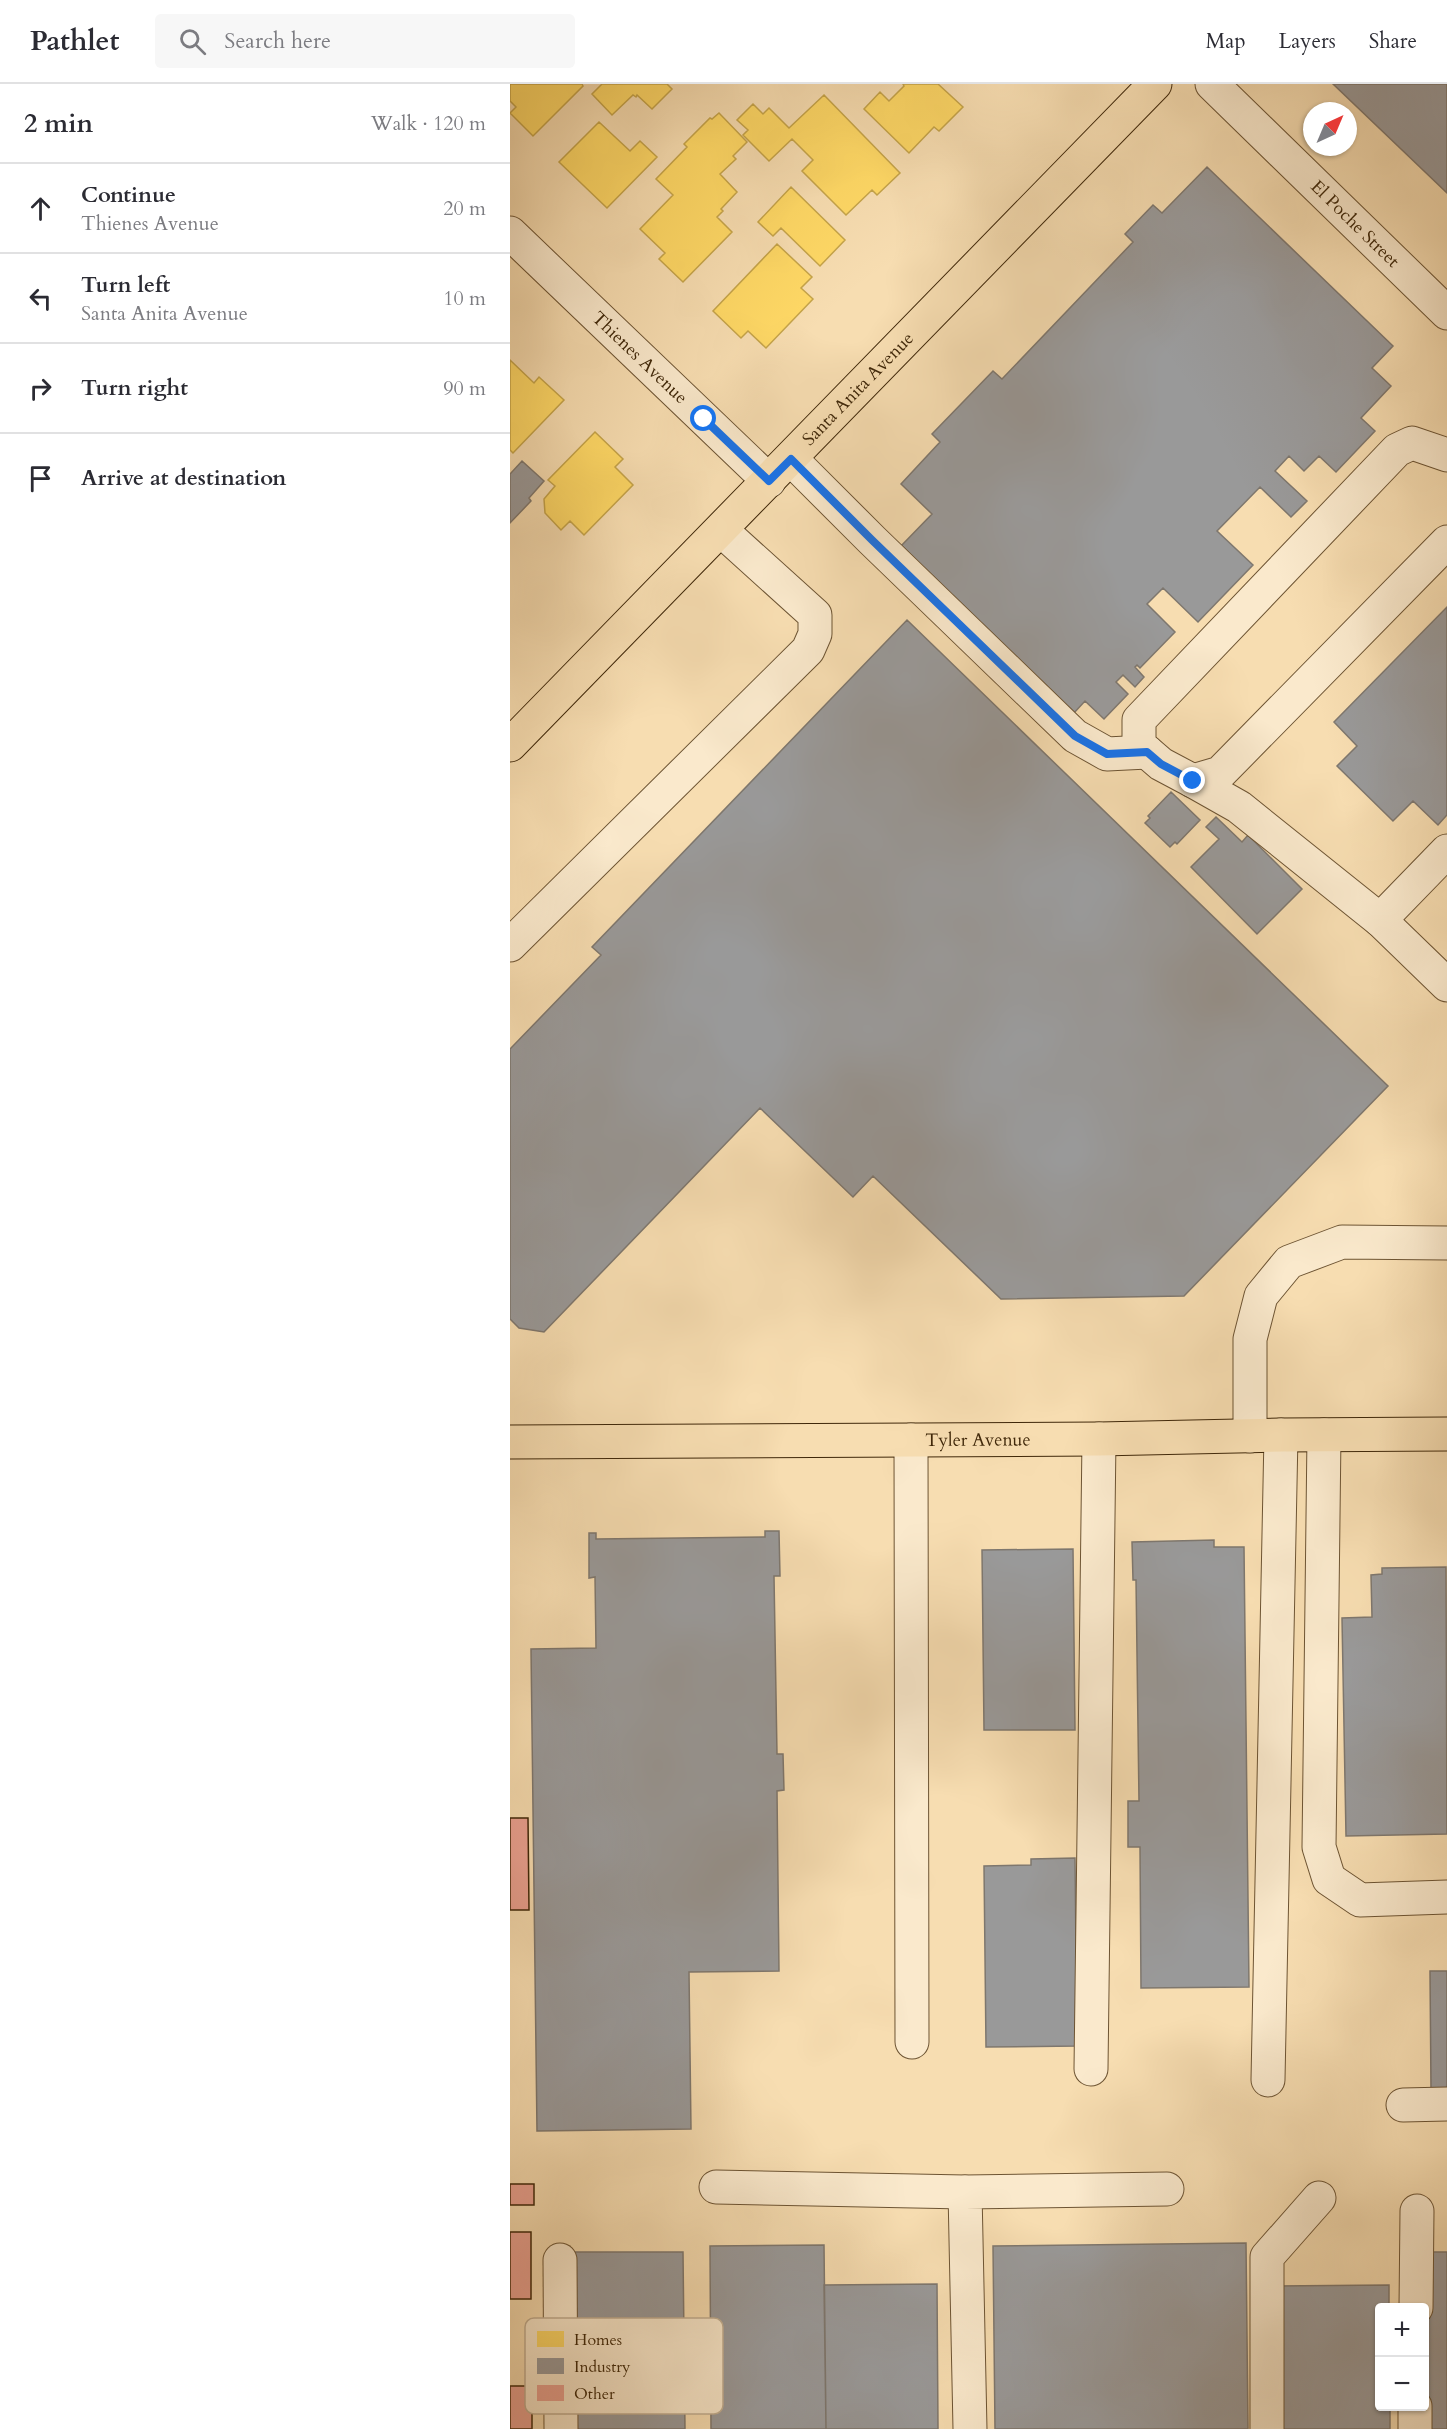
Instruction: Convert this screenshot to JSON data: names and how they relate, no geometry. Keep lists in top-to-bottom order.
{
  "streets": {
    "main road": ["Santa Anita Avenue", "Tyler Avenue"],
    "street": ["El Poche Street", "Thienes Avenue"]
  },
  "crossings": [
    ["Thienes Avenue", "Santa Anita Avenue"]
  ],
  "legend": ["Homes", "Industry", "Other"],
  "north": "top right",
  "page": {
    "header": "Pathlet",
    "search": "Search here",
    "nav": ["Map", "Layers", "Share"],
    "heading": ["2 min", "Walk · 120 m"],
    "list": [
      ["Continue", "Thienes Avenue", "20 m"],
      ["Turn left", "Santa Anita Avenue", "10 m"],
      ["Turn right", "90 m"],
      "Arrive at destination"
    ],
    "map_buttons": ["+", "−"]
  }
}
